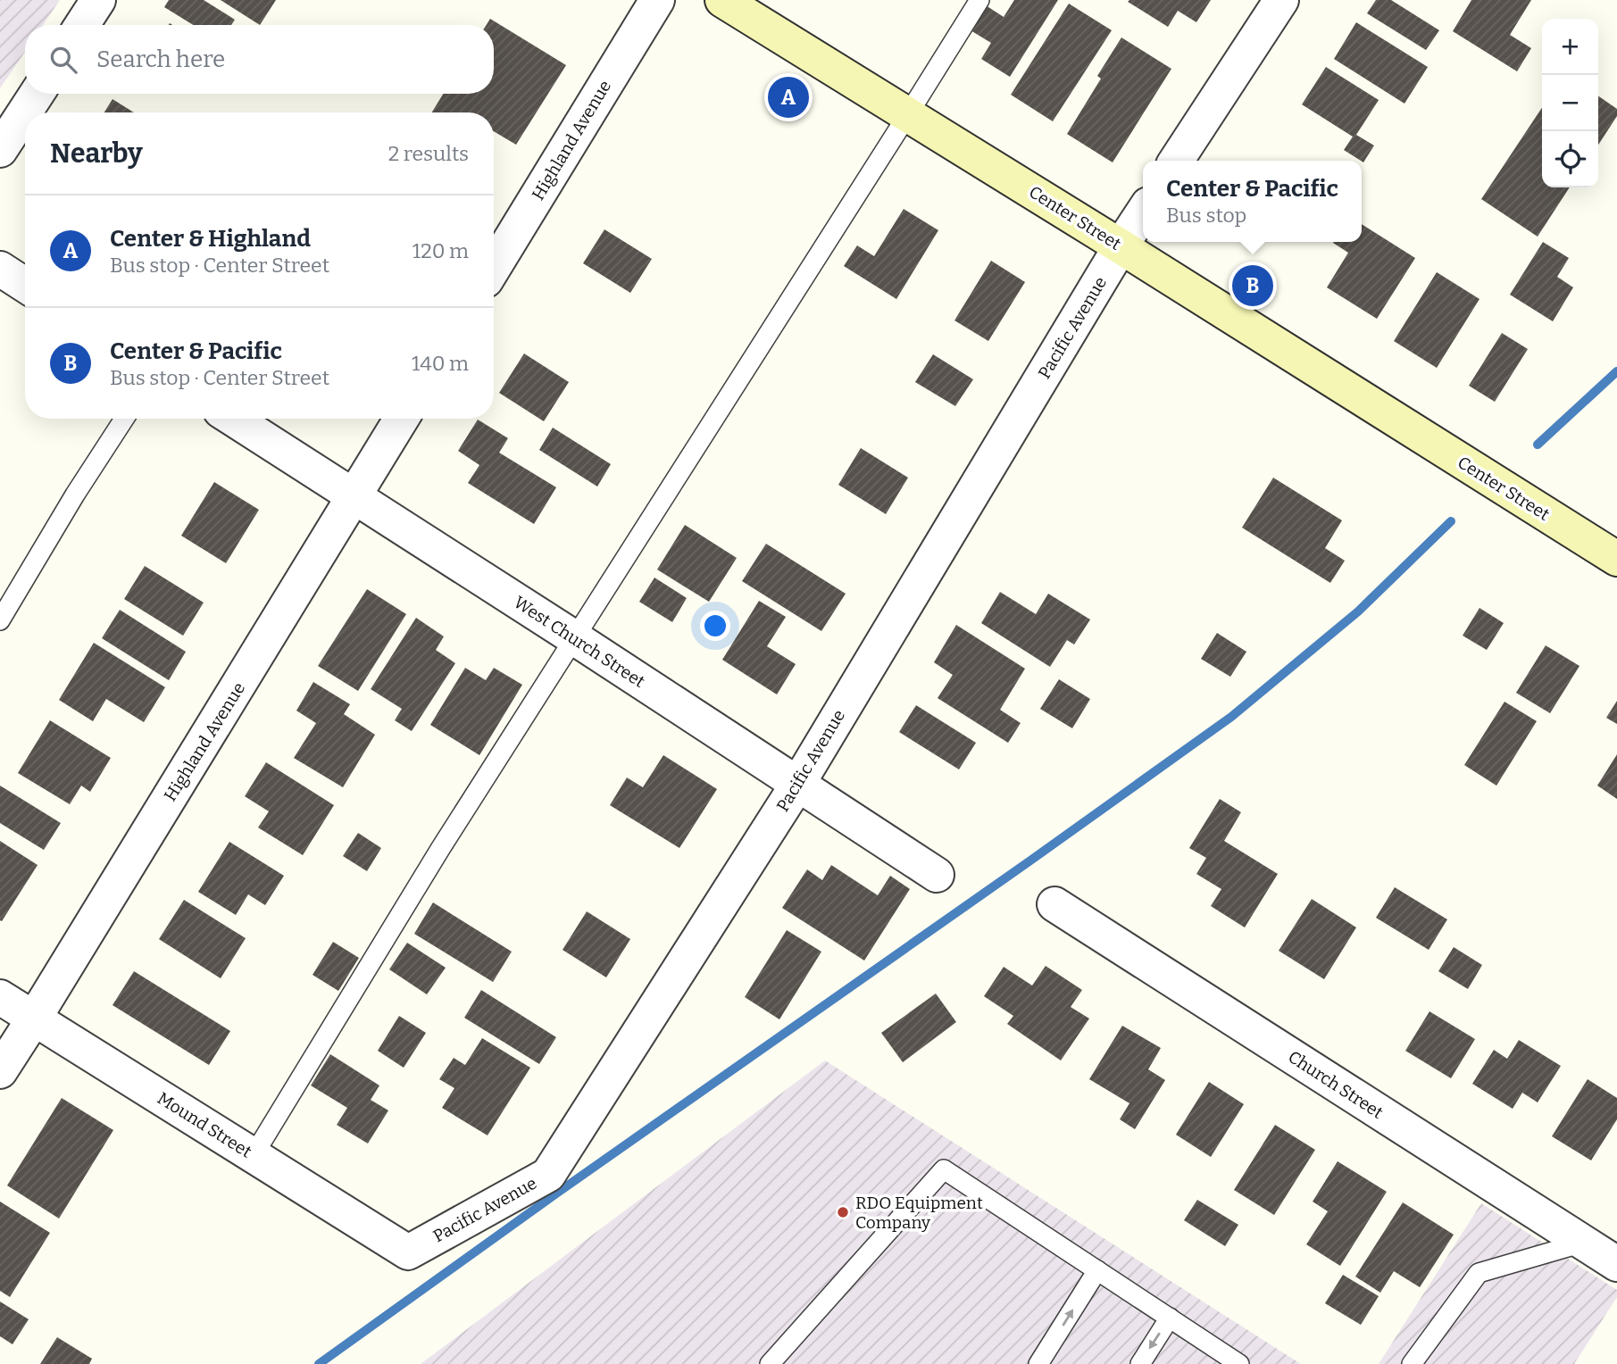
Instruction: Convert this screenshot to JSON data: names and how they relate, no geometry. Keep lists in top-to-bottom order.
{
  "streets": {
    "main road": ["Center Street"],
    "street": [
      "Highland Avenue",
      "Pacific Avenue",
      "West Church Street",
      "Church Street",
      "Mound Street"
    ]
  },
  "crossings": [
    ["Highland Avenue", "West Church Street"],
    ["Highland Avenue", "Mound Street"],
    ["Center Street", "Pacific Avenue"],
    ["Pacific Avenue", "West Church Street"],
    ["Pacific Avenue", "Mound Street"]
  ],
  "places": ["RDO Equipment Company"],
  "page": {
    "map_buttons": ["+", "−"],
    "search": "Search here",
    "pins": ["A", "B"],
    "heading": ["Nearby", "2 results"],
    "popup": ["Center & Pacific", "Bus stop"],
    "list": [
      {
        "mark": "A",
        "name": "Center & Highland",
        "note": "Bus stop · Center Street",
        "value": "120 m"
      },
      {
        "mark": "B",
        "name": "Center & Pacific",
        "note": "Bus stop · Center Street",
        "value": "140 m"
      }
    ]
  }
}
